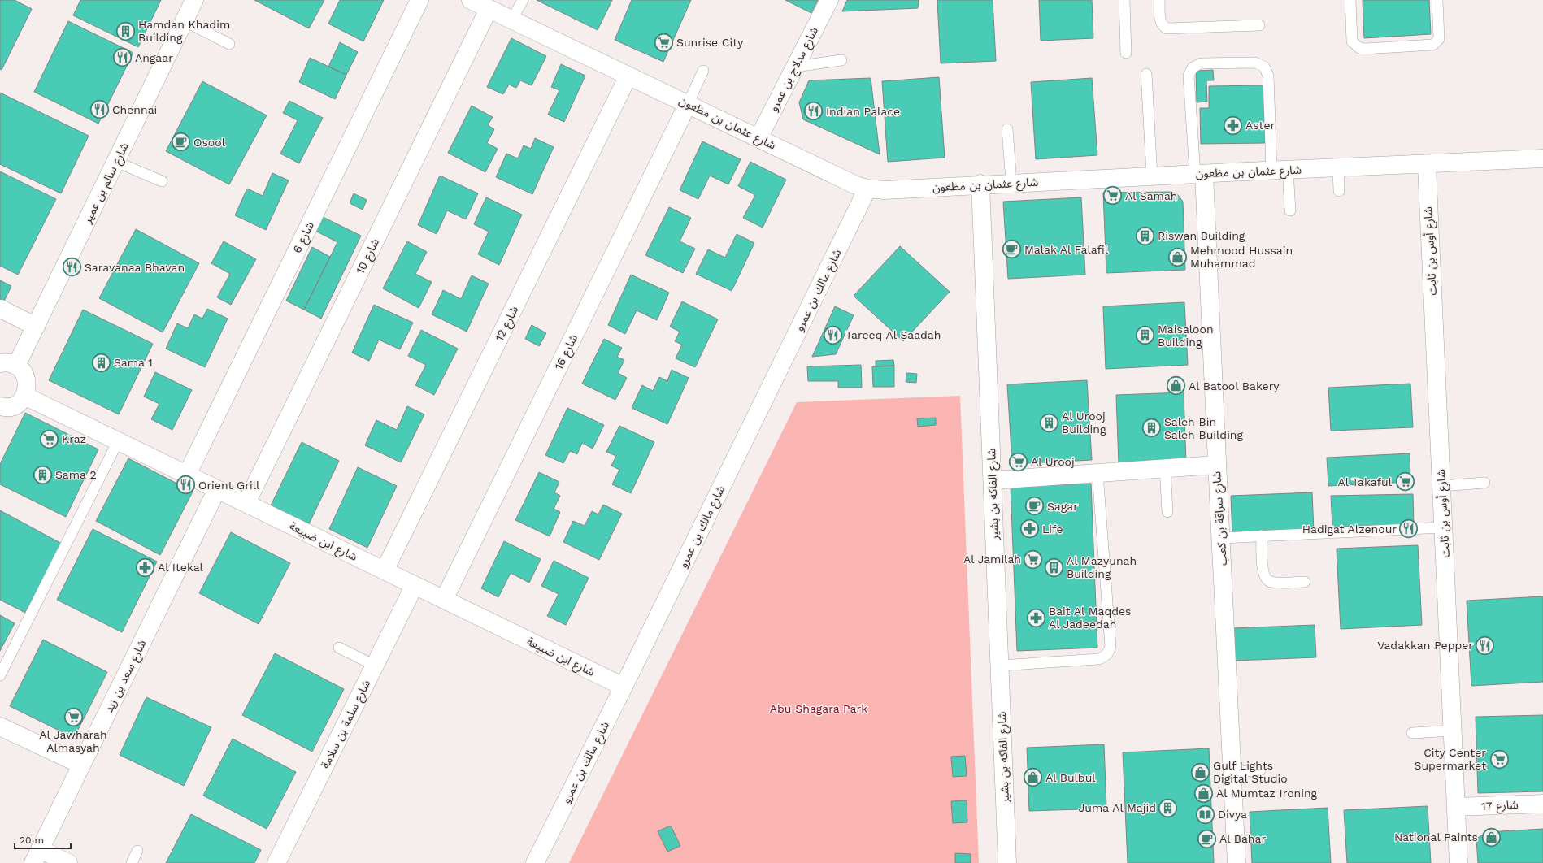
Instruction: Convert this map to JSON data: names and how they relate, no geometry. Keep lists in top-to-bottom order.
{
  "streets": {
    "street": [
      "شارع مدلاج بن عمرو",
      "شارع عثمان بن مظعون",
      "شارع سالم بن عمير",
      "شارع 6",
      "شارع أوس بن ثابت",
      "شارع 10",
      "شارع مالك بن عمرو",
      "شارع 12",
      "شارع 16",
      "شارع الفاكه بن بشير",
      "شارع سراقة بن كعب",
      "شارع ابن ضبيعة",
      "شارع سعد بن زيد",
      "شارع سلمة بن سلامة",
      "شارع 17"
    ]
  },
  "crossings": [
    ["شارع مدلاج بن عمرو", "شارع عثمان بن مظعون"],
    ["شارع عثمان بن مظعون", "شارع أوس بن ثابت"],
    ["شارع عثمان بن مظعون", "شارع 10"],
    ["شارع عثمان بن مظعون", "شارع مالك بن عمرو"],
    ["شارع عثمان بن مظعون", "شارع 12"],
    ["شارع عثمان بن مظعون", "شارع 16"],
    ["شارع عثمان بن مظعون", "شارع الفاكه بن بشير"],
    ["شارع عثمان بن مظعون", "شارع سراقة بن كعب"],
    ["شارع 6", "شارع ابن ضبيعة"],
    ["شارع أوس بن ثابت", "شارع 17"],
    ["شارع 10", "شارع ابن ضبيعة"],
    ["شارع مالك بن عمرو", "شارع ابن ضبيعة"],
    ["شارع 12", "شارع ابن ضبيعة"],
    ["شارع 16", "شارع ابن ضبيعة"],
    ["شارع ابن ضبيعة", "شارع سعد بن زيد"],
    ["شارع ابن ضبيعة", "شارع سلمة بن سلامة"]
  ],
  "parks": ["Abu Shagara Park"],
  "places": {
    "building": [
      "Hamdan Khadim Building",
      "Riswan Building",
      "Maisaloon Building",
      "Sama 1",
      "Al Urooj Building",
      "Saleh Bin Saleh Building",
      "Sama 2",
      "Al Mazyunah Building",
      "Juma Al Majid"
    ],
    "supermarket": [
      "Sunrise City",
      "Al Samah",
      "Kraz",
      "Al Urooj",
      "Al Takaful",
      "Al Jamilah",
      "Al Jawharah Almasyah",
      "City Center Supermarket"
    ],
    "restaurant": [
      "Angaar",
      "Chennai",
      "Indian Palace",
      "Saravanaa Bhavan",
      "Tareeq Al Saadah",
      "Orient Grill",
      "Hadigat Alzenour",
      "Vadakkan Pepper"
    ],
    "pharmacy": [
      "Aster",
      "Life",
      "Al Itekal",
      "Bait Al Maqdes Al Jadeedah"
    ],
    "cafe": [
      "Osool",
      "Malak Al Falafil",
      "Sagar",
      "Al Bahar"
    ],
    "shop": [
      "Mehmood Hussain Muhammad",
      "Al Batool Bakery",
      "Gulf Lights Digital Studio",
      "Al Bulbul",
      "Al Mumtaz Ironing",
      "National Paints"
    ],
    "library": ["Divya"]
  },
  "scale_bar": "20 m"
}
